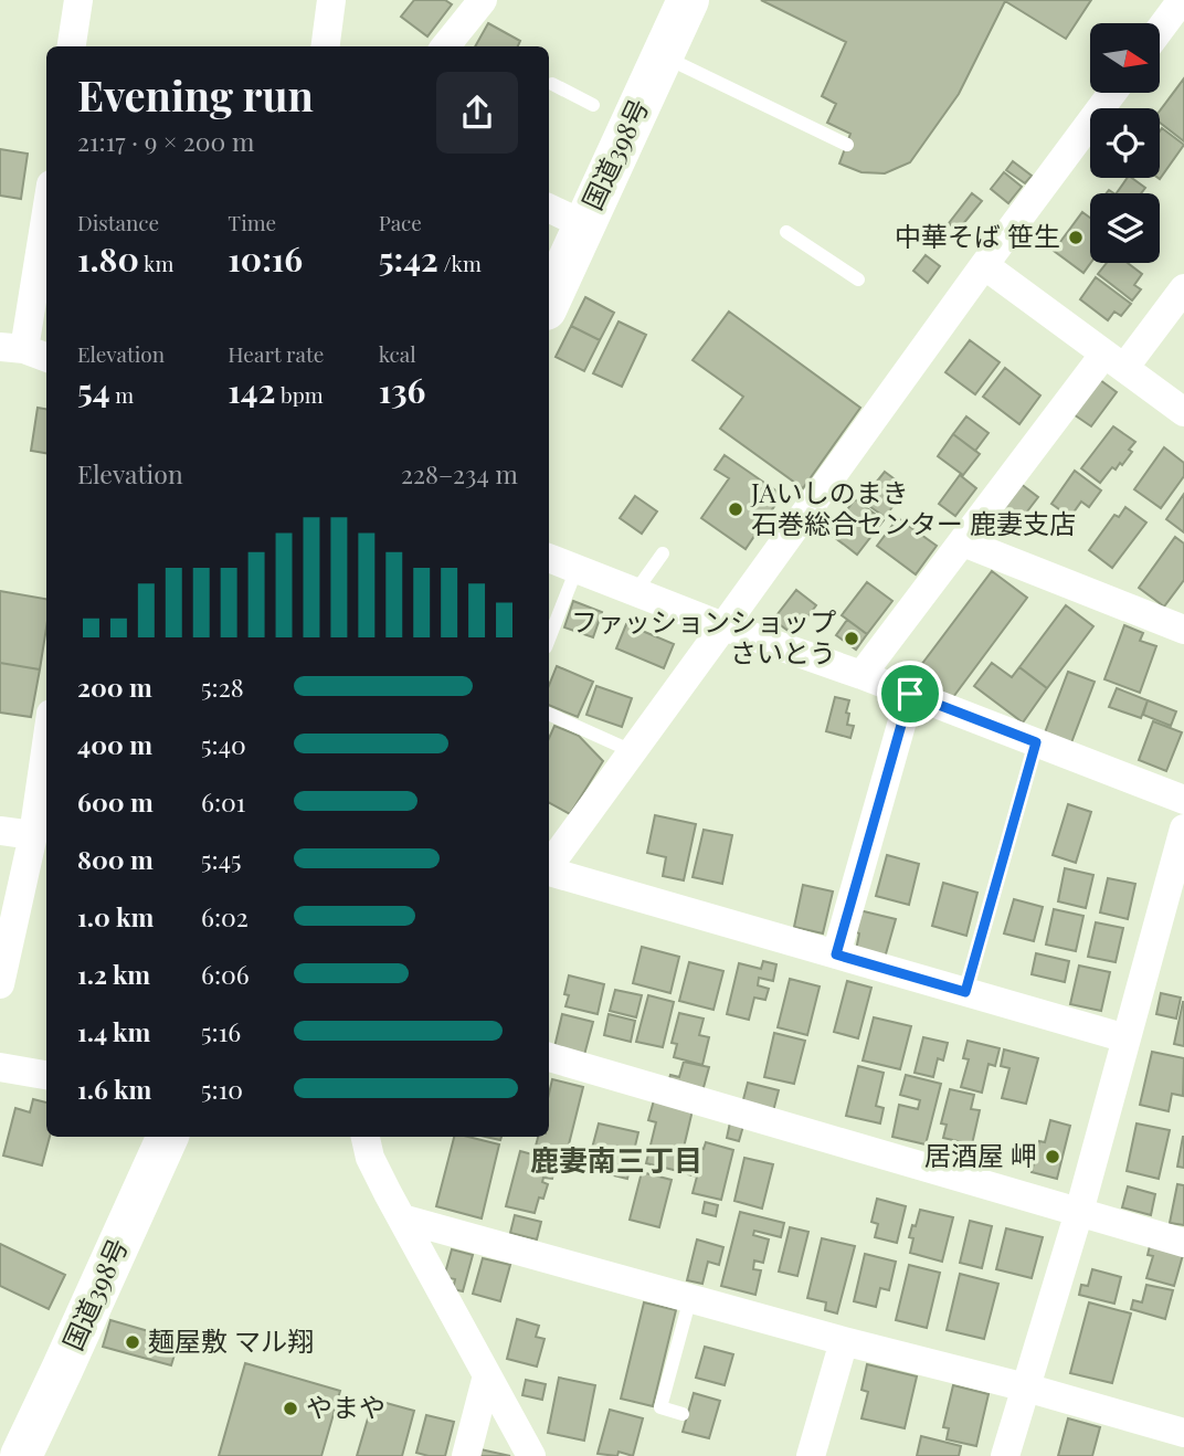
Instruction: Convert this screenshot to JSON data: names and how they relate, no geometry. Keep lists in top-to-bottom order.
{
  "streets": {
    "highway": ["国道398号"]
  },
  "districts": ["鹿妻南三丁目"],
  "places": [
    "中華そば 笹生",
    "JAいしのまき 石巻総合センター 鹿妻支店",
    "ファッションショップ さいとう",
    "居酒屋 岬",
    "麺屋敷 マル翔",
    "やまや"
  ],
  "north": "right",
  "page": {
    "heading": ["Evening run", "21:17 · 9 × 200 m"],
    "stats": [
      ["Distance", "1.80 km"],
      ["Time", "10:16"],
      ["Pace", "5:42 /km"],
      ["Elevation", "54 m"],
      ["Heart rate", "142 bpm"],
      ["kcal", "136"]
    ],
    "chart": ["Elevation", "228–234 m"],
    "list": [
      {
        "name": "200 m",
        "note": "5:28"
      },
      {
        "name": "400 m",
        "note": "5:40"
      },
      {
        "name": "600 m",
        "note": "6:01"
      },
      {
        "name": "800 m",
        "note": "5:45"
      },
      {
        "name": "1.0 km",
        "note": "6:02"
      },
      {
        "name": "1.2 km",
        "note": "6:06"
      },
      {
        "name": "1.4 km",
        "note": "5:16"
      },
      {
        "name": "1.6 km",
        "note": "5:10"
      }
    ]
  }
}
